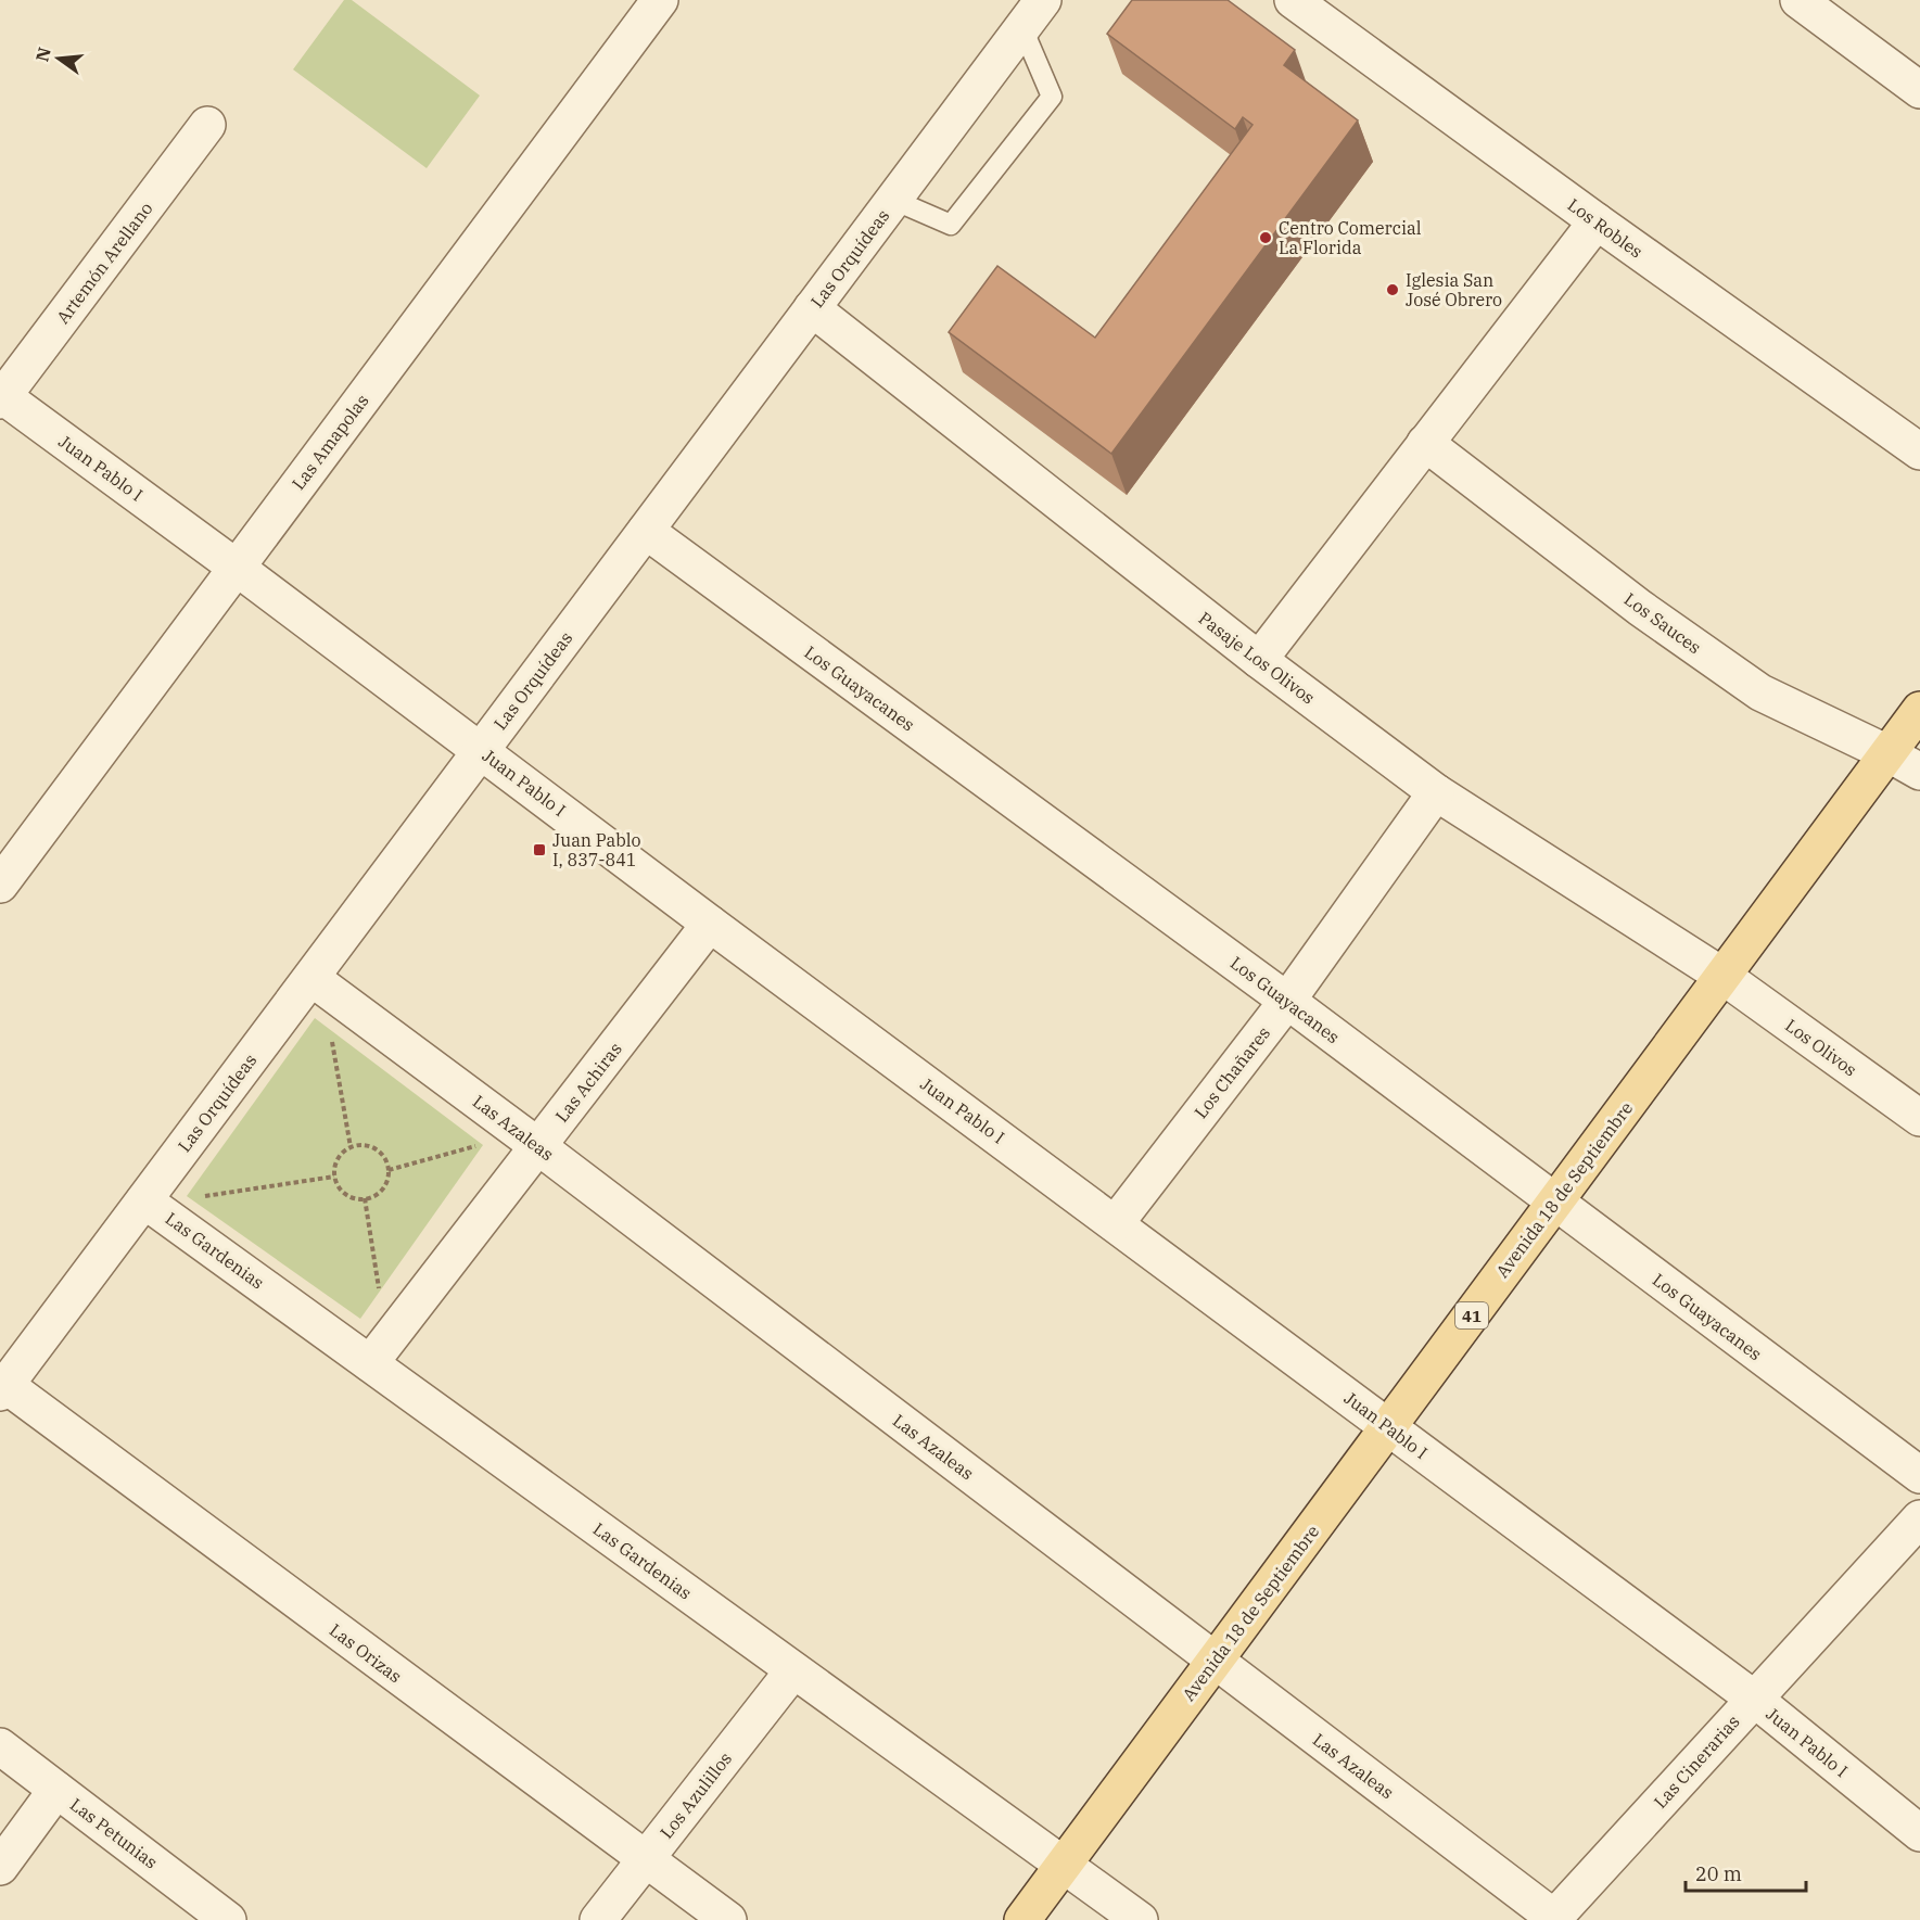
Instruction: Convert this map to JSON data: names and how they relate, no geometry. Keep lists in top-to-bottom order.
{
  "streets": {
    "main road": ["Avenida 18 de Septiembre", "41"],
    "street": [
      "Los Robles",
      "Las Orquídeas",
      "Artemón Arellano",
      "Las Amapolas",
      "Juan Pablo I",
      "Los Sauces",
      "Pasaje Los Olivos",
      "Los Guayacanes",
      "Los Olivos",
      "Los Chañares",
      "Las Achiras",
      "Las Azaleas",
      "Las Gardenias",
      "Las Orizas",
      "Las Cinerarias",
      "Los Azulillos",
      "Las Petunias"
    ]
  },
  "crossings": [
    ["Las Orquídeas", "Juan Pablo I"],
    ["Las Orquídeas", "Pasaje Los Olivos"],
    ["Las Orquídeas", "Los Guayacanes"],
    ["Las Orquídeas", "Las Azaleas"],
    ["Las Orquídeas", "Las Gardenias"],
    ["Las Orquídeas", "Las Orizas"],
    ["Artemón Arellano", "Juan Pablo I"],
    ["Las Amapolas", "Juan Pablo I"],
    ["Juan Pablo I", "Los Chañares"],
    ["Juan Pablo I", "Las Achiras"],
    ["Juan Pablo I", "Avenida 18 de Septiembre"],
    ["Juan Pablo I", "Las Cinerarias"],
    ["Los Sauces", "Avenida 18 de Septiembre"],
    ["Pasaje Los Olivos", "Los Olivos"],
    ["Pasaje Los Olivos", "Los Chañares"],
    ["Pasaje Los Olivos", "Avenida 18 de Septiembre"],
    ["Los Guayacanes", "Los Chañares"],
    ["Los Guayacanes", "Avenida 18 de Septiembre"],
    ["Los Olivos", "Avenida 18 de Septiembre"],
    ["Las Achiras", "Las Azaleas"],
    ["Las Achiras", "Las Gardenias"],
    ["Las Azaleas", "Avenida 18 de Septiembre"],
    ["Las Azaleas", "Las Cinerarias"],
    ["Avenida 18 de Septiembre", "Las Gardenias"],
    ["Las Gardenias", "Los Azulillos"],
    ["Las Orizas", "Los Azulillos"]
  ],
  "places": {
    "other": ["Centro Comercial La Florida", "Iglesia San José Obrero"],
    "transit": ["Juan Pablo I, 837-841"]
  },
  "scale_bar": "20 m",
  "north": "left"
}
